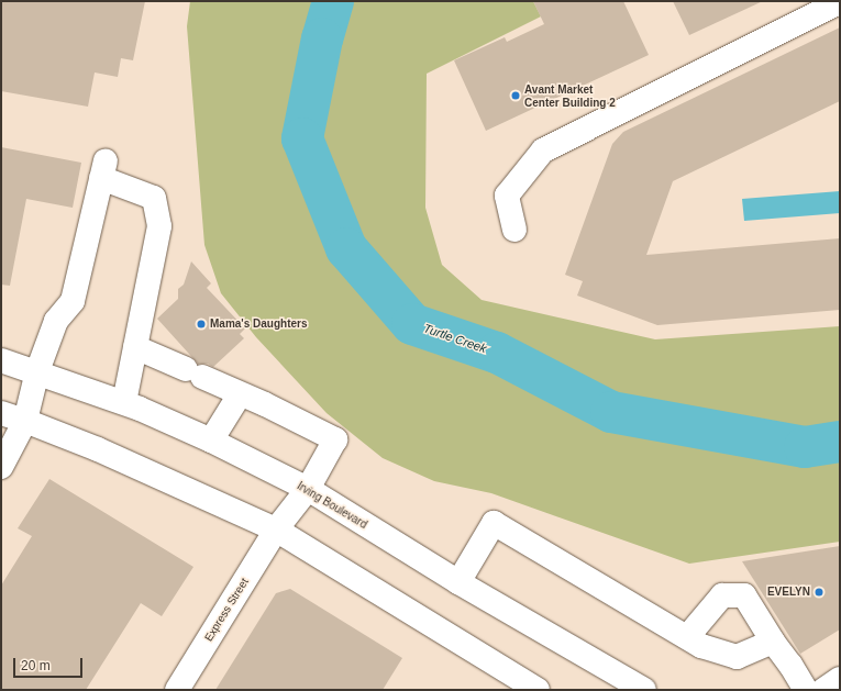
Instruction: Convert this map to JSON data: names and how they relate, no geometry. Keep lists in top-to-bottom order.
{
  "streets": {
    "main road": ["Irving Boulevard", "Express Street"]
  },
  "crossings": [
    ["Irving Boulevard", "Express Street"]
  ],
  "water": ["Turtle Creek"],
  "places": ["Avant Market Center Building 2", "Mama's Daughters", "EVELYN"],
  "scale_bar": "20 m"
}
